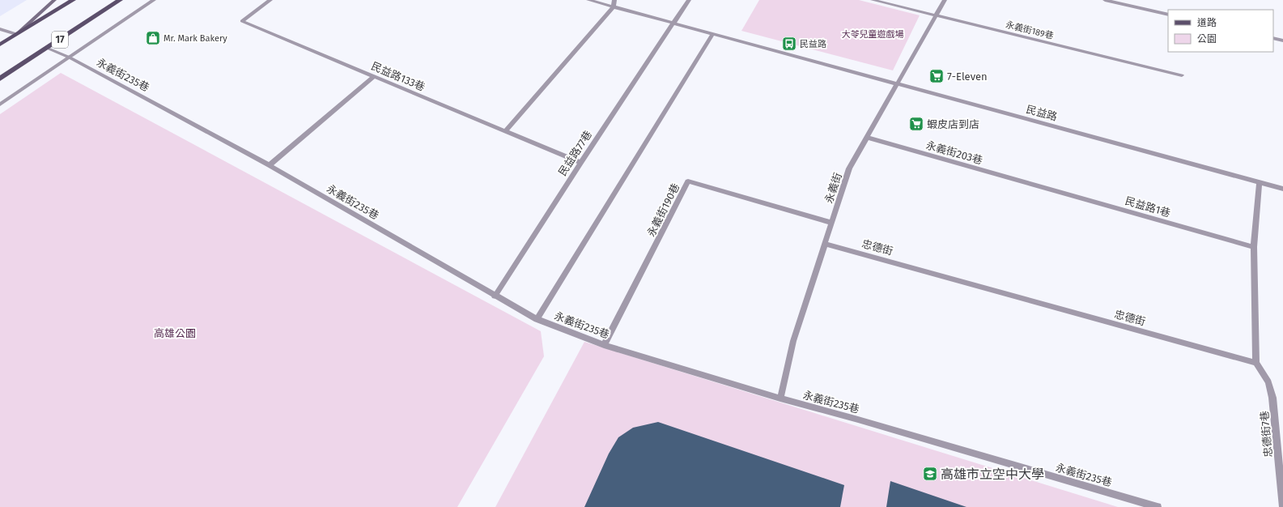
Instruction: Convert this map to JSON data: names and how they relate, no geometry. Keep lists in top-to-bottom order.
{
  "streets": {
    "main road": ["17"],
    "street": [
      "永義街189巷",
      "永義街235巷",
      "民益路133巷",
      "民益路",
      "永義街203巷",
      "民益路77巷",
      "永義街",
      "民益路1巷",
      "永義街190巷",
      "忠德街",
      "忠德街7巷"
    ]
  },
  "crossings": [
    ["永義街189巷", "永義街"],
    ["17", "永義街235巷"],
    ["永義街235巷", "民益路77巷"],
    ["永義街235巷", "永義街"],
    ["永義街235巷", "永義街190巷"],
    ["民益路133巷", "民益路77巷"],
    ["民益路", "民益路77巷"],
    ["民益路", "永義街"],
    ["永義街203巷", "永義街"],
    ["永義街203巷", "民益路1巷"],
    ["永義街", "永義街190巷"],
    ["永義街", "忠德街"],
    ["忠德街", "忠德街7巷"]
  ],
  "parks": ["大苓兒童遊戲場", "高雄公園"],
  "places": {
    "shop": ["Mr. Mark Bakery"],
    "bus stop": ["民益路"],
    "supermarket": ["7-Eleven", "蝦皮店到店"],
    "school or university": ["高雄市立空中大學"]
  },
  "legend": ["道路", "公園"]
}
